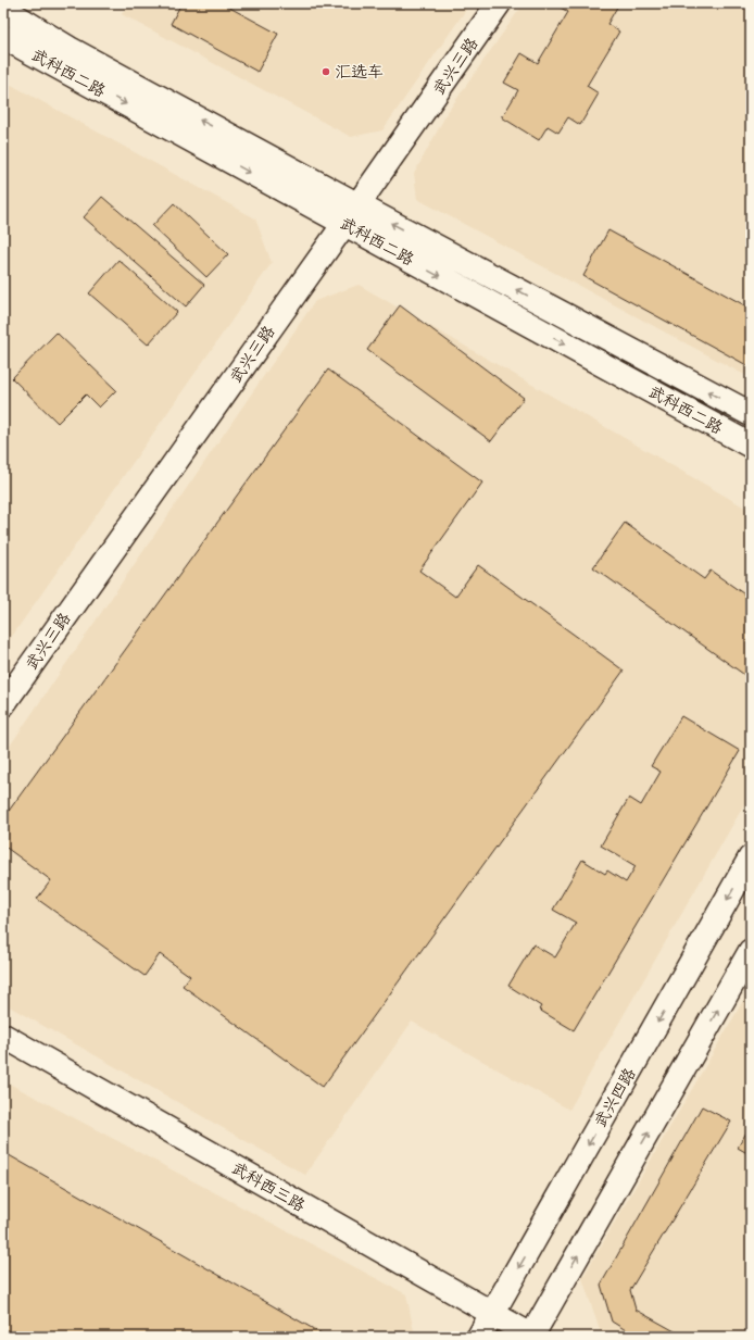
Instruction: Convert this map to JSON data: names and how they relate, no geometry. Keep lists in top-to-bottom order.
{
  "streets": {
    "street": [
      "武兴三路",
      "武科西二路",
      "武兴四路",
      "武科西三路"
    ]
  },
  "crossings": [
    ["武兴三路", "武科西二路"],
    ["武兴四路", "武科西三路"]
  ],
  "places": ["汇选车"]
}
